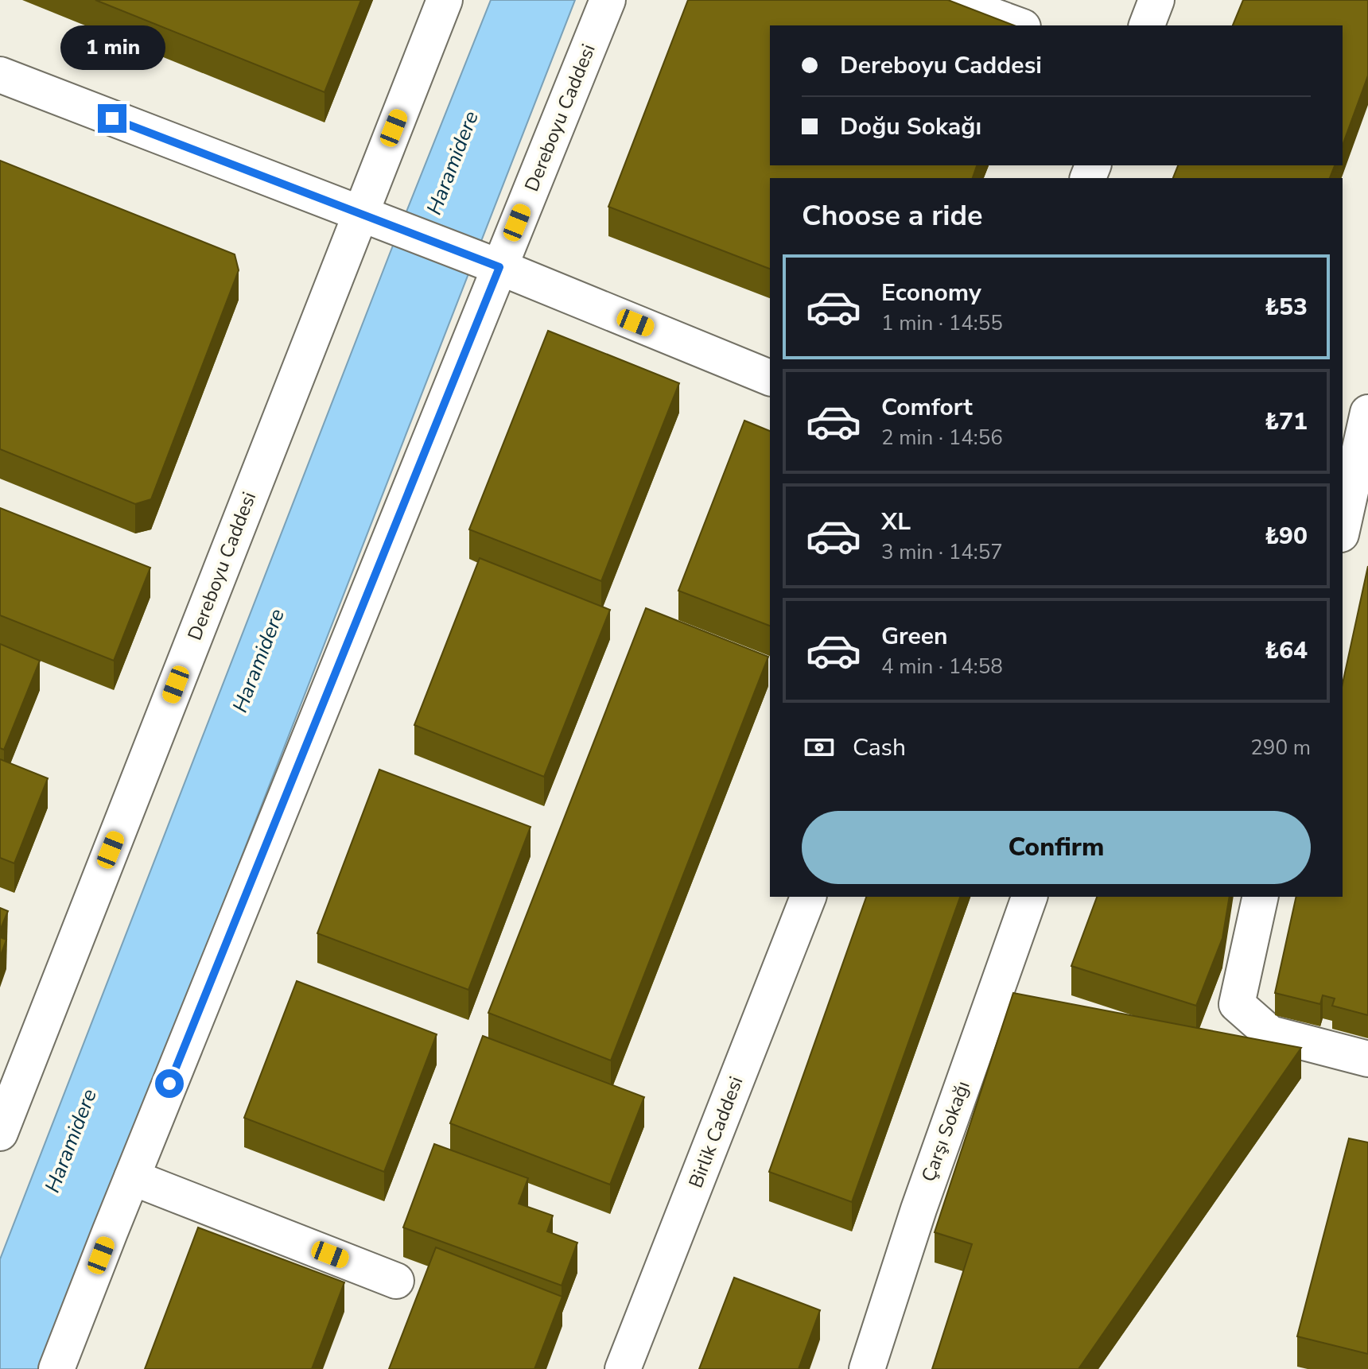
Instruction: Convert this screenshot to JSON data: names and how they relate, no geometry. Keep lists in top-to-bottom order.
{
  "streets": {
    "street": ["Dereboyu Caddesi", "Çarşı Sokağı", "Birlik Caddesi"]
  },
  "water": ["Haramidere"],
  "page": {
    "bubble": "1 min",
    "banner": ["Dereboyu Caddesi", "Doğu Sokağı"],
    "heading": "Choose a ride",
    "list": [
      {
        "name": "Economy",
        "note": "1 min · 14:55",
        "value": "₺53"
      },
      {
        "name": "Comfort",
        "note": "2 min · 14:56",
        "value": "₺71"
      },
      {
        "name": "XL",
        "note": "3 min · 14:57",
        "value": "₺90"
      },
      {
        "name": "Green",
        "note": "4 min · 14:58",
        "value": "₺64"
      }
    ],
    "pay": ["Cash", "290 m"],
    "buttons": "Confirm"
  }
}
